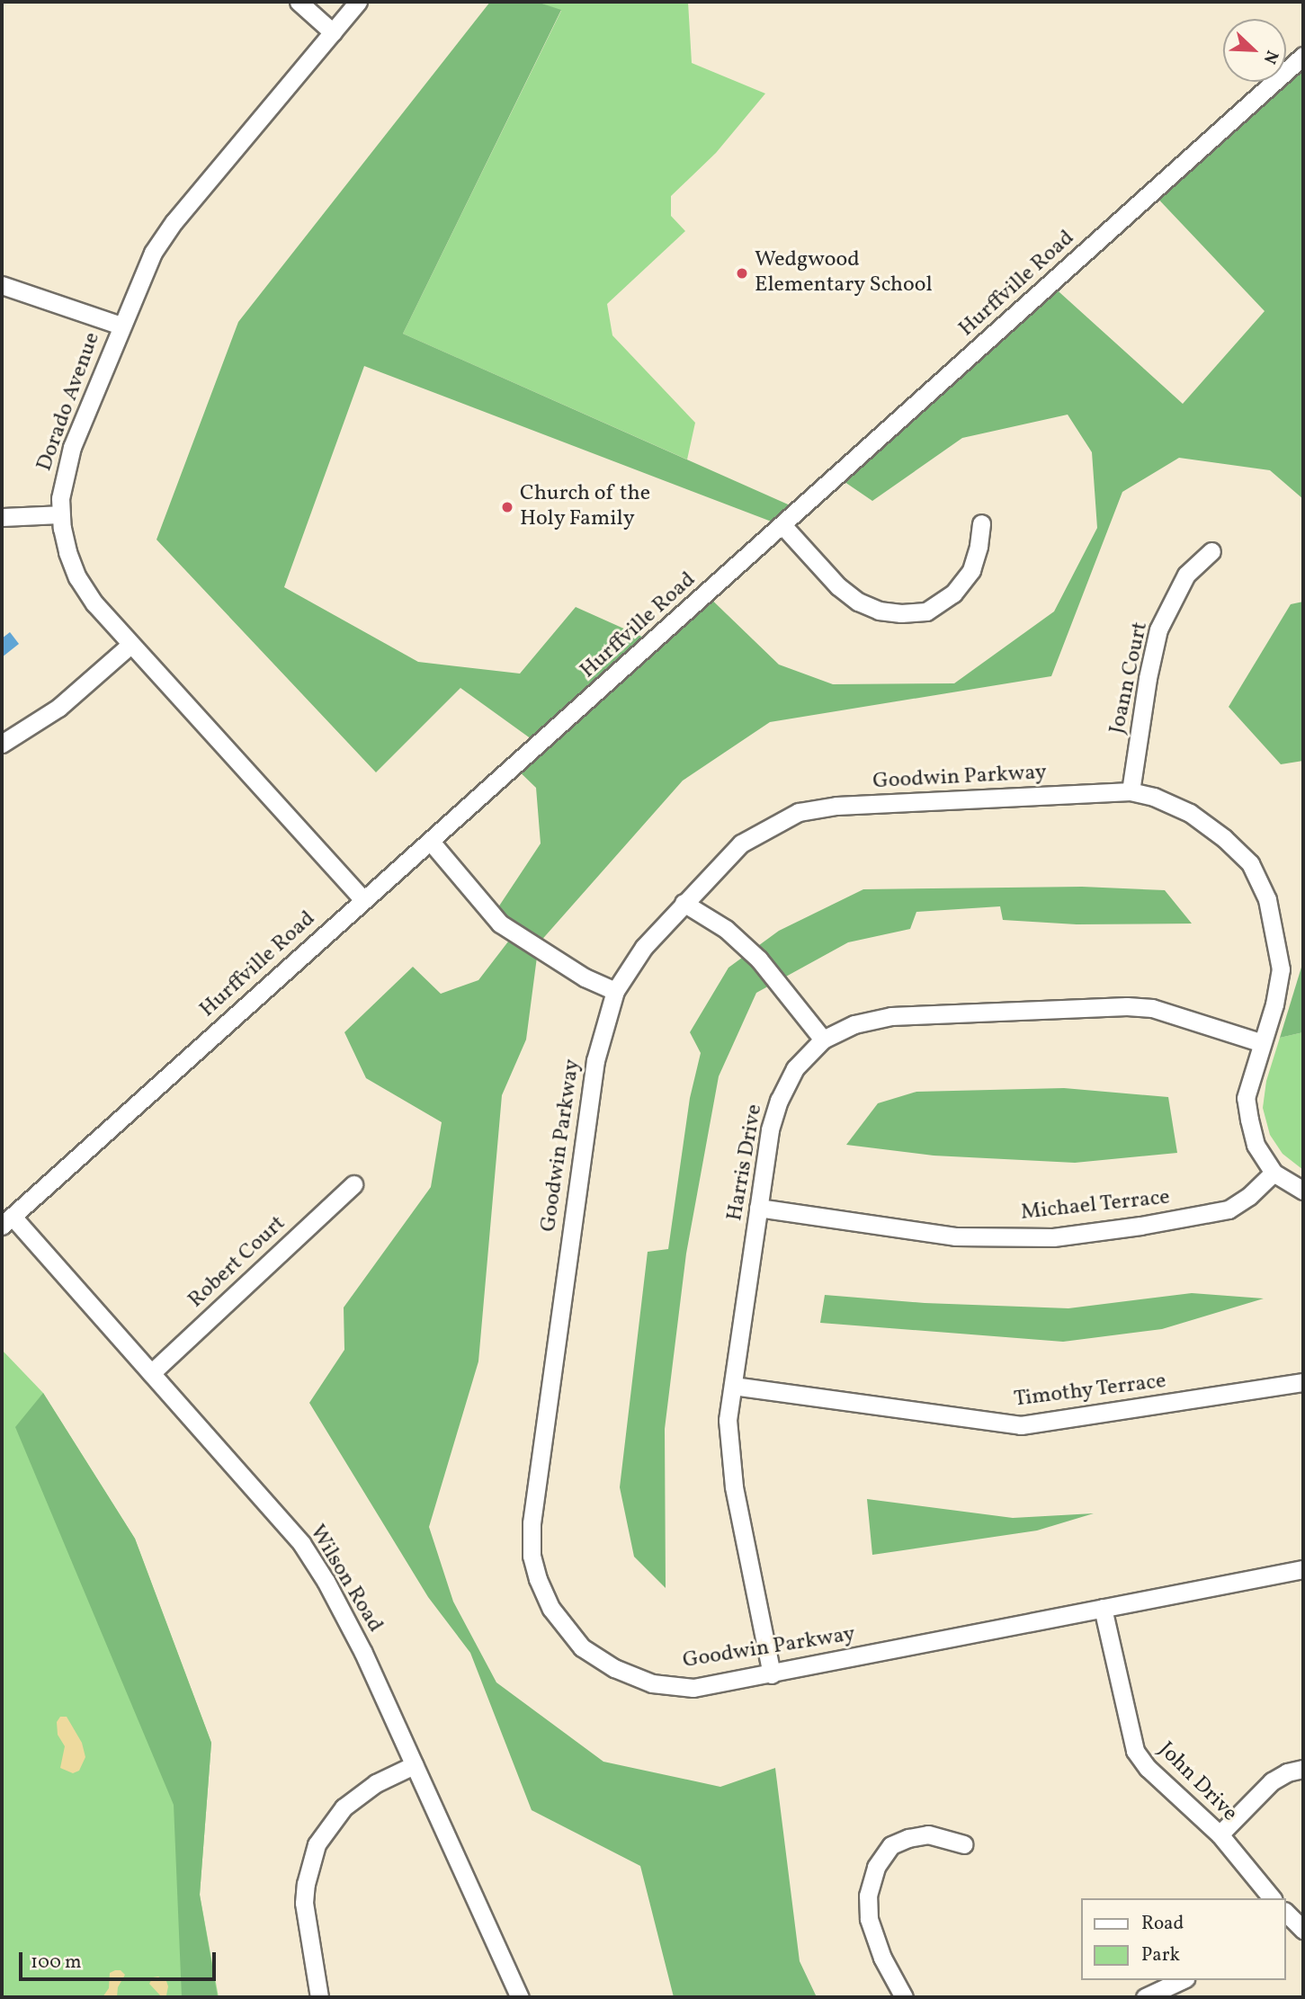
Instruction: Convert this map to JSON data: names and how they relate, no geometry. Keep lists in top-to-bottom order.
{
  "streets": {
    "street": [
      "Hurffville Road",
      "Dorado Avenue",
      "Joann Court",
      "Goodwin Parkway",
      "Harris Drive",
      "Michael Terrace",
      "Robert Court",
      "Timothy Terrace",
      "Wilson Road",
      "John Drive"
    ]
  },
  "crossings": [
    ["Hurffville Road", "Dorado Avenue"],
    ["Hurffville Road", "Wilson Road"],
    ["Joann Court", "Goodwin Parkway"],
    ["Goodwin Parkway", "Harris Drive"],
    ["Goodwin Parkway", "Michael Terrace"],
    ["Goodwin Parkway", "John Drive"],
    ["Harris Drive", "Michael Terrace"],
    ["Harris Drive", "Timothy Terrace"],
    ["Robert Court", "Wilson Road"]
  ],
  "places": ["Wedgwood Elementary School", "Church of the Holy Family"],
  "legend": ["Road", "Park"],
  "scale_bar": "100 m",
  "north": "bottom right"
}
